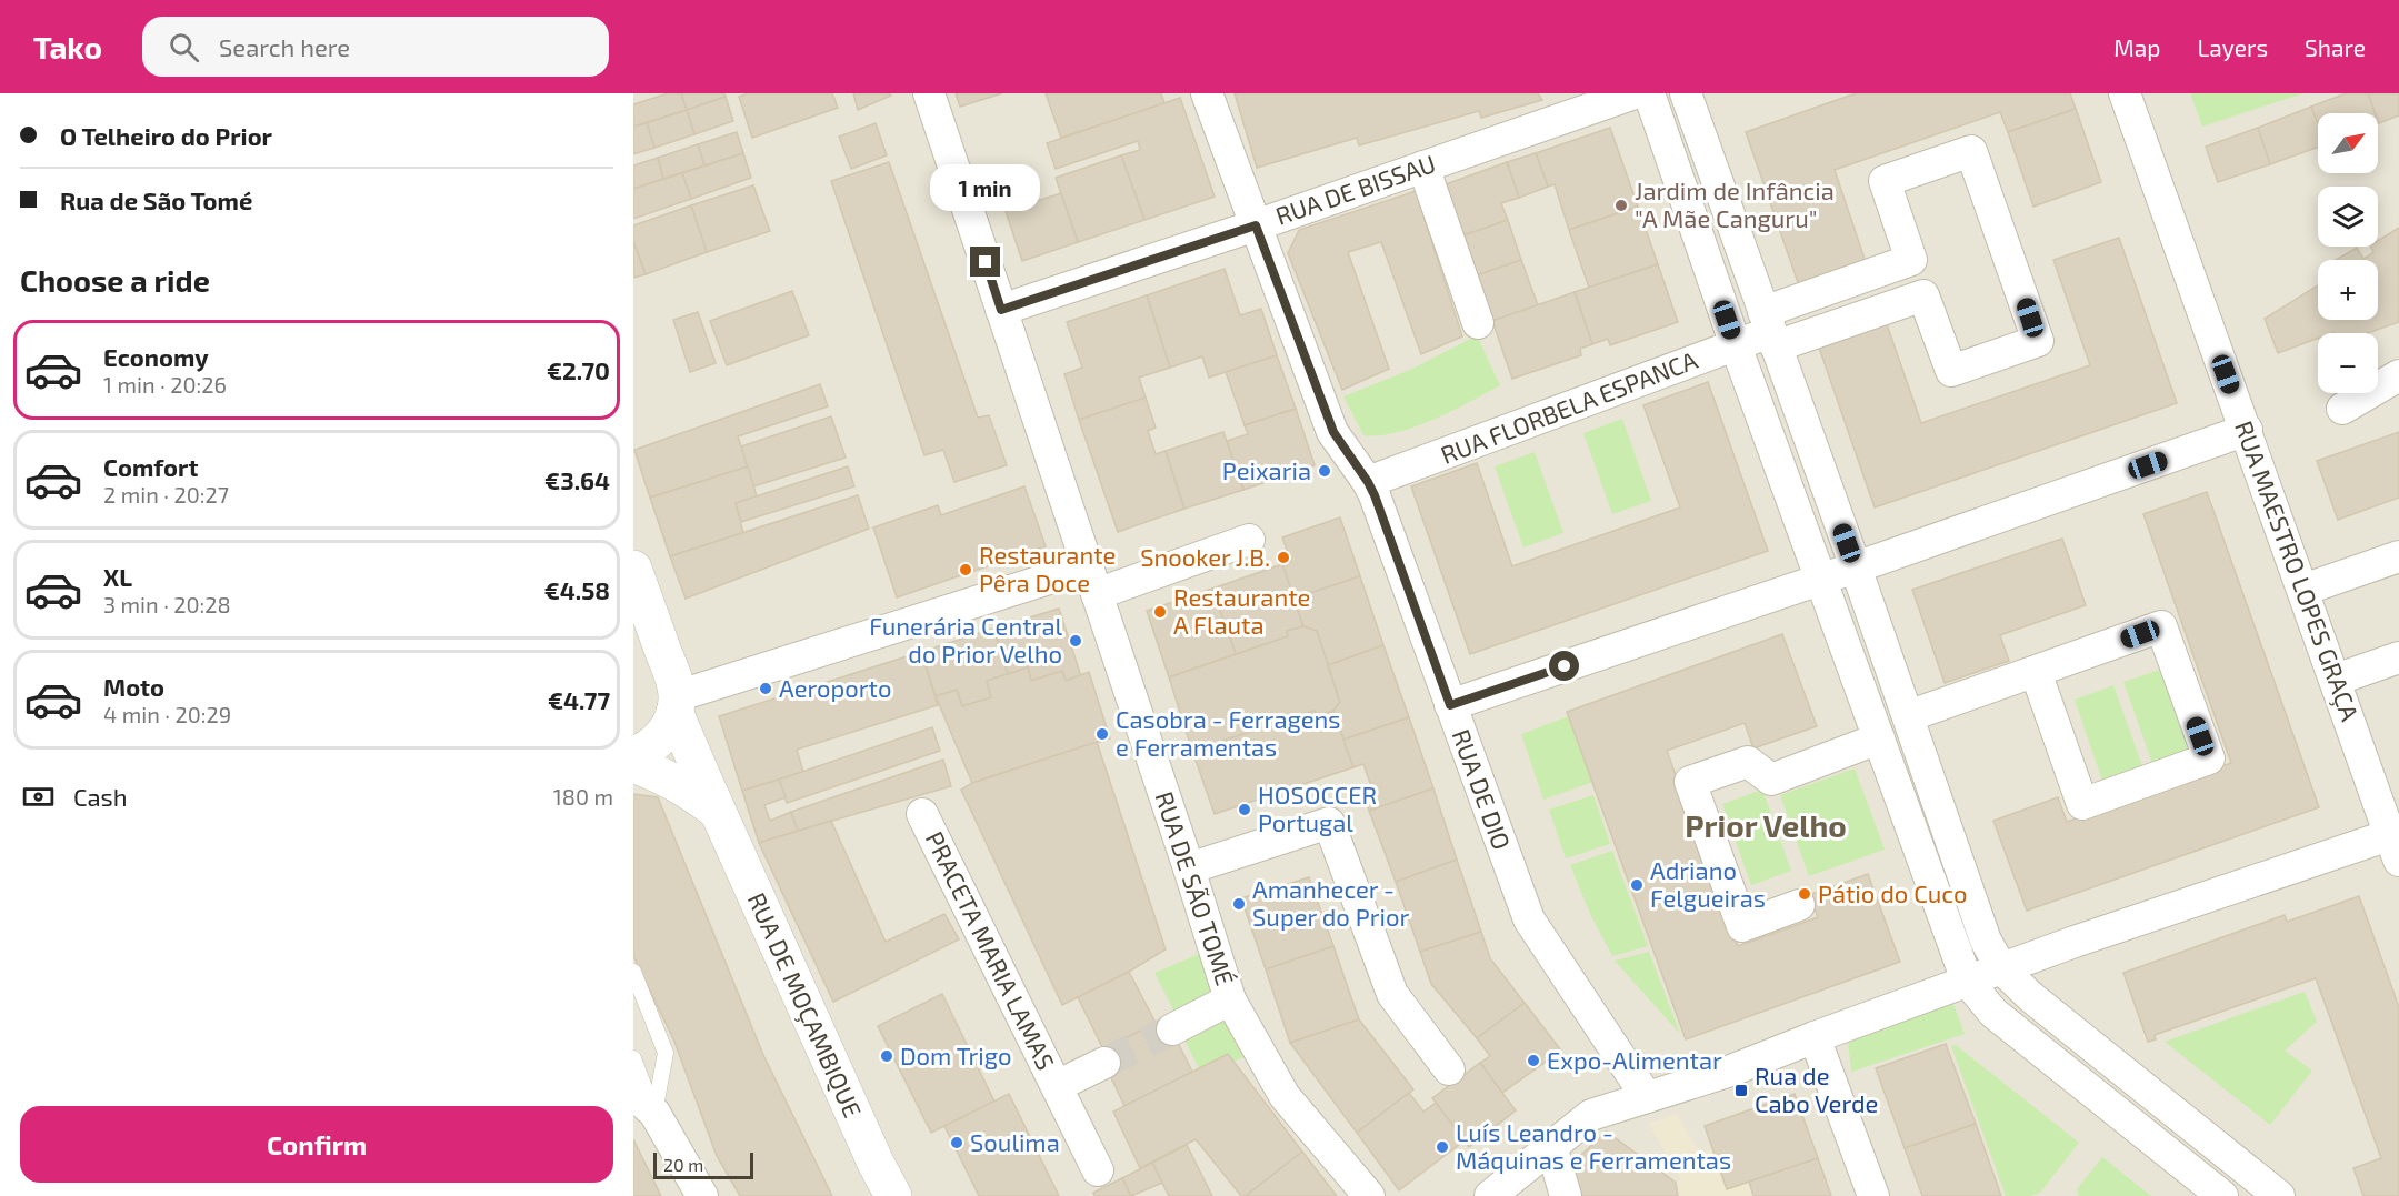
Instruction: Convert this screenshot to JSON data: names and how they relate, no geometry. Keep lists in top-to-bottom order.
{
  "streets": {
    "street": [
      "RUA DE BISSAU",
      "RUA FLORBELA ESPANCA",
      "RUA MAESTRO LOPES GRAÇA",
      "RUA DE DIO",
      "RUA DE SÃO TOMÉ",
      "PRACETA MARIA LAMAS",
      "RUA DE MOÇAMBIQUE"
    ]
  },
  "crossings": [
    ["RUA DE BISSAU", "RUA DE DIO"],
    ["RUA DE BISSAU", "RUA DE SÃO TOMÉ"],
    ["RUA FLORBELA ESPANCA", "RUA DE DIO"]
  ],
  "districts": ["Prior Velho"],
  "places": {
    "other": [
      "Jardim de Infância \"A Mãe Canguru\"",
      "Peixaria",
      "Snooker J.B.",
      "Restaurante Pêra Doce",
      "Restaurante A Flauta",
      "Funerária Central do Prior Velho",
      "Aeroporto",
      "Casobra - Ferragens e Ferramentas",
      "HOSOCCER Portugal",
      "Adriano Felgueiras",
      "Pátio do Cuco",
      "Amanhecer - Super do Prior",
      "Dom Trigo",
      "Expo-Alimentar",
      "Soulima",
      "Luís Leandro - Máquinas e Ferramentas"
    ],
    "transit": ["Rua de Cabo Verde"]
  },
  "scale_bar": "20 m",
  "north": "top right",
  "page": {
    "header": "Tako",
    "search": "Search here",
    "nav": ["Map", "Layers", "Share"],
    "banner": ["O Telheiro do Prior", "Rua de São Tomé"],
    "map_buttons": ["+", "−"],
    "bubble": "1 min",
    "heading": "Choose a ride",
    "list": [
      {
        "name": "Economy",
        "note": "1 min · 20:26",
        "value": "€2.70"
      },
      {
        "name": "Comfort",
        "note": "2 min · 20:27",
        "value": "€3.64"
      },
      {
        "name": "XL",
        "note": "3 min · 20:28",
        "value": "€4.58"
      },
      {
        "name": "Moto",
        "note": "4 min · 20:29",
        "value": "€4.77"
      }
    ],
    "pay": ["Cash", "180 m"],
    "buttons": "Confirm",
    "scale": "20 m"
  }
}
